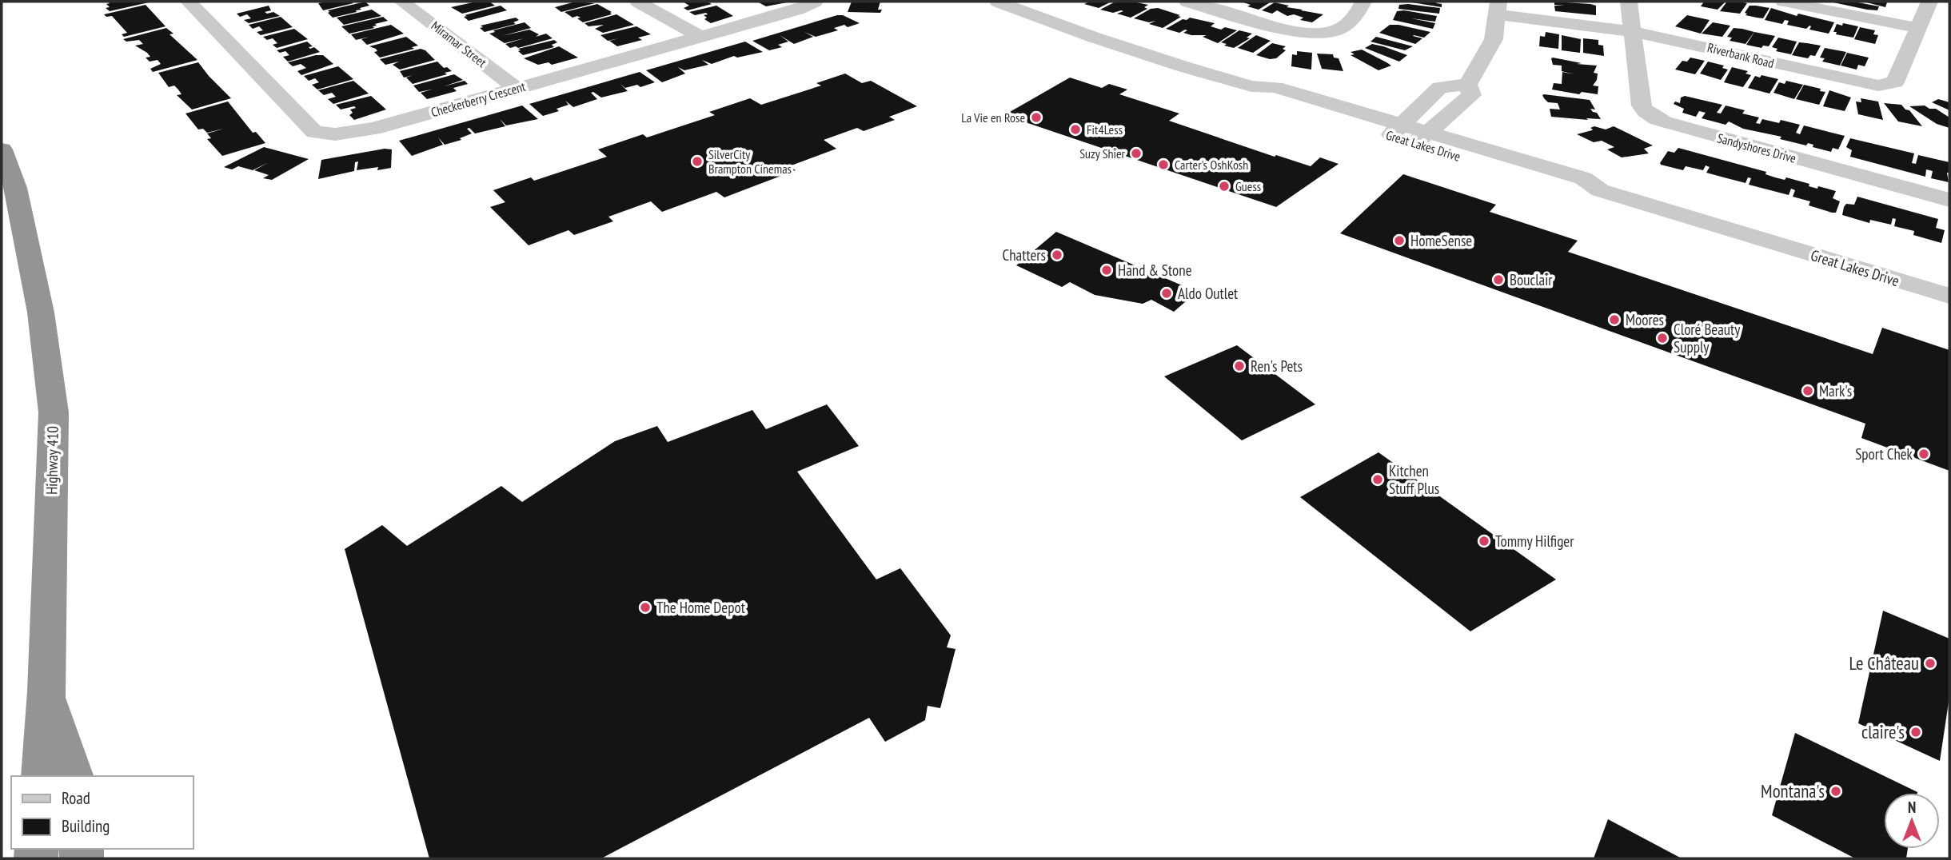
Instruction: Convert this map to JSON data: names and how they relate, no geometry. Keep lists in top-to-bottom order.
{
  "streets": {
    "highway": ["Highway 410"],
    "street": [
      "Miramar Street",
      "Riverbank Road",
      "Checkerberry Crescent",
      "Great Lakes Drive",
      "Sandyshores Drive"
    ]
  },
  "crossings": [
    ["Miramar Street", "Checkerberry Crescent"],
    ["Riverbank Road", "Sandyshores Drive"]
  ],
  "places": [
    "La Vie en Rose",
    "Fit4Less",
    "Suzy Shier",
    "SilverCity Brampton Cinemas",
    "Carter's OshKosh",
    "Guess",
    "HomeSense",
    "Chatters",
    "Hand & Stone",
    "Bouclair",
    "Aldo Outlet",
    "Moores",
    "Cloré Beauty Supply",
    "Ren's Pets",
    "Mark's",
    "Sport Chek",
    "Kitchen Stuff Plus",
    "Tommy Hilfiger",
    "The Home Depot",
    "Le Château",
    "claire's",
    "Montana's"
  ],
  "legend": ["Road", "Building"],
  "north": "top"
}
